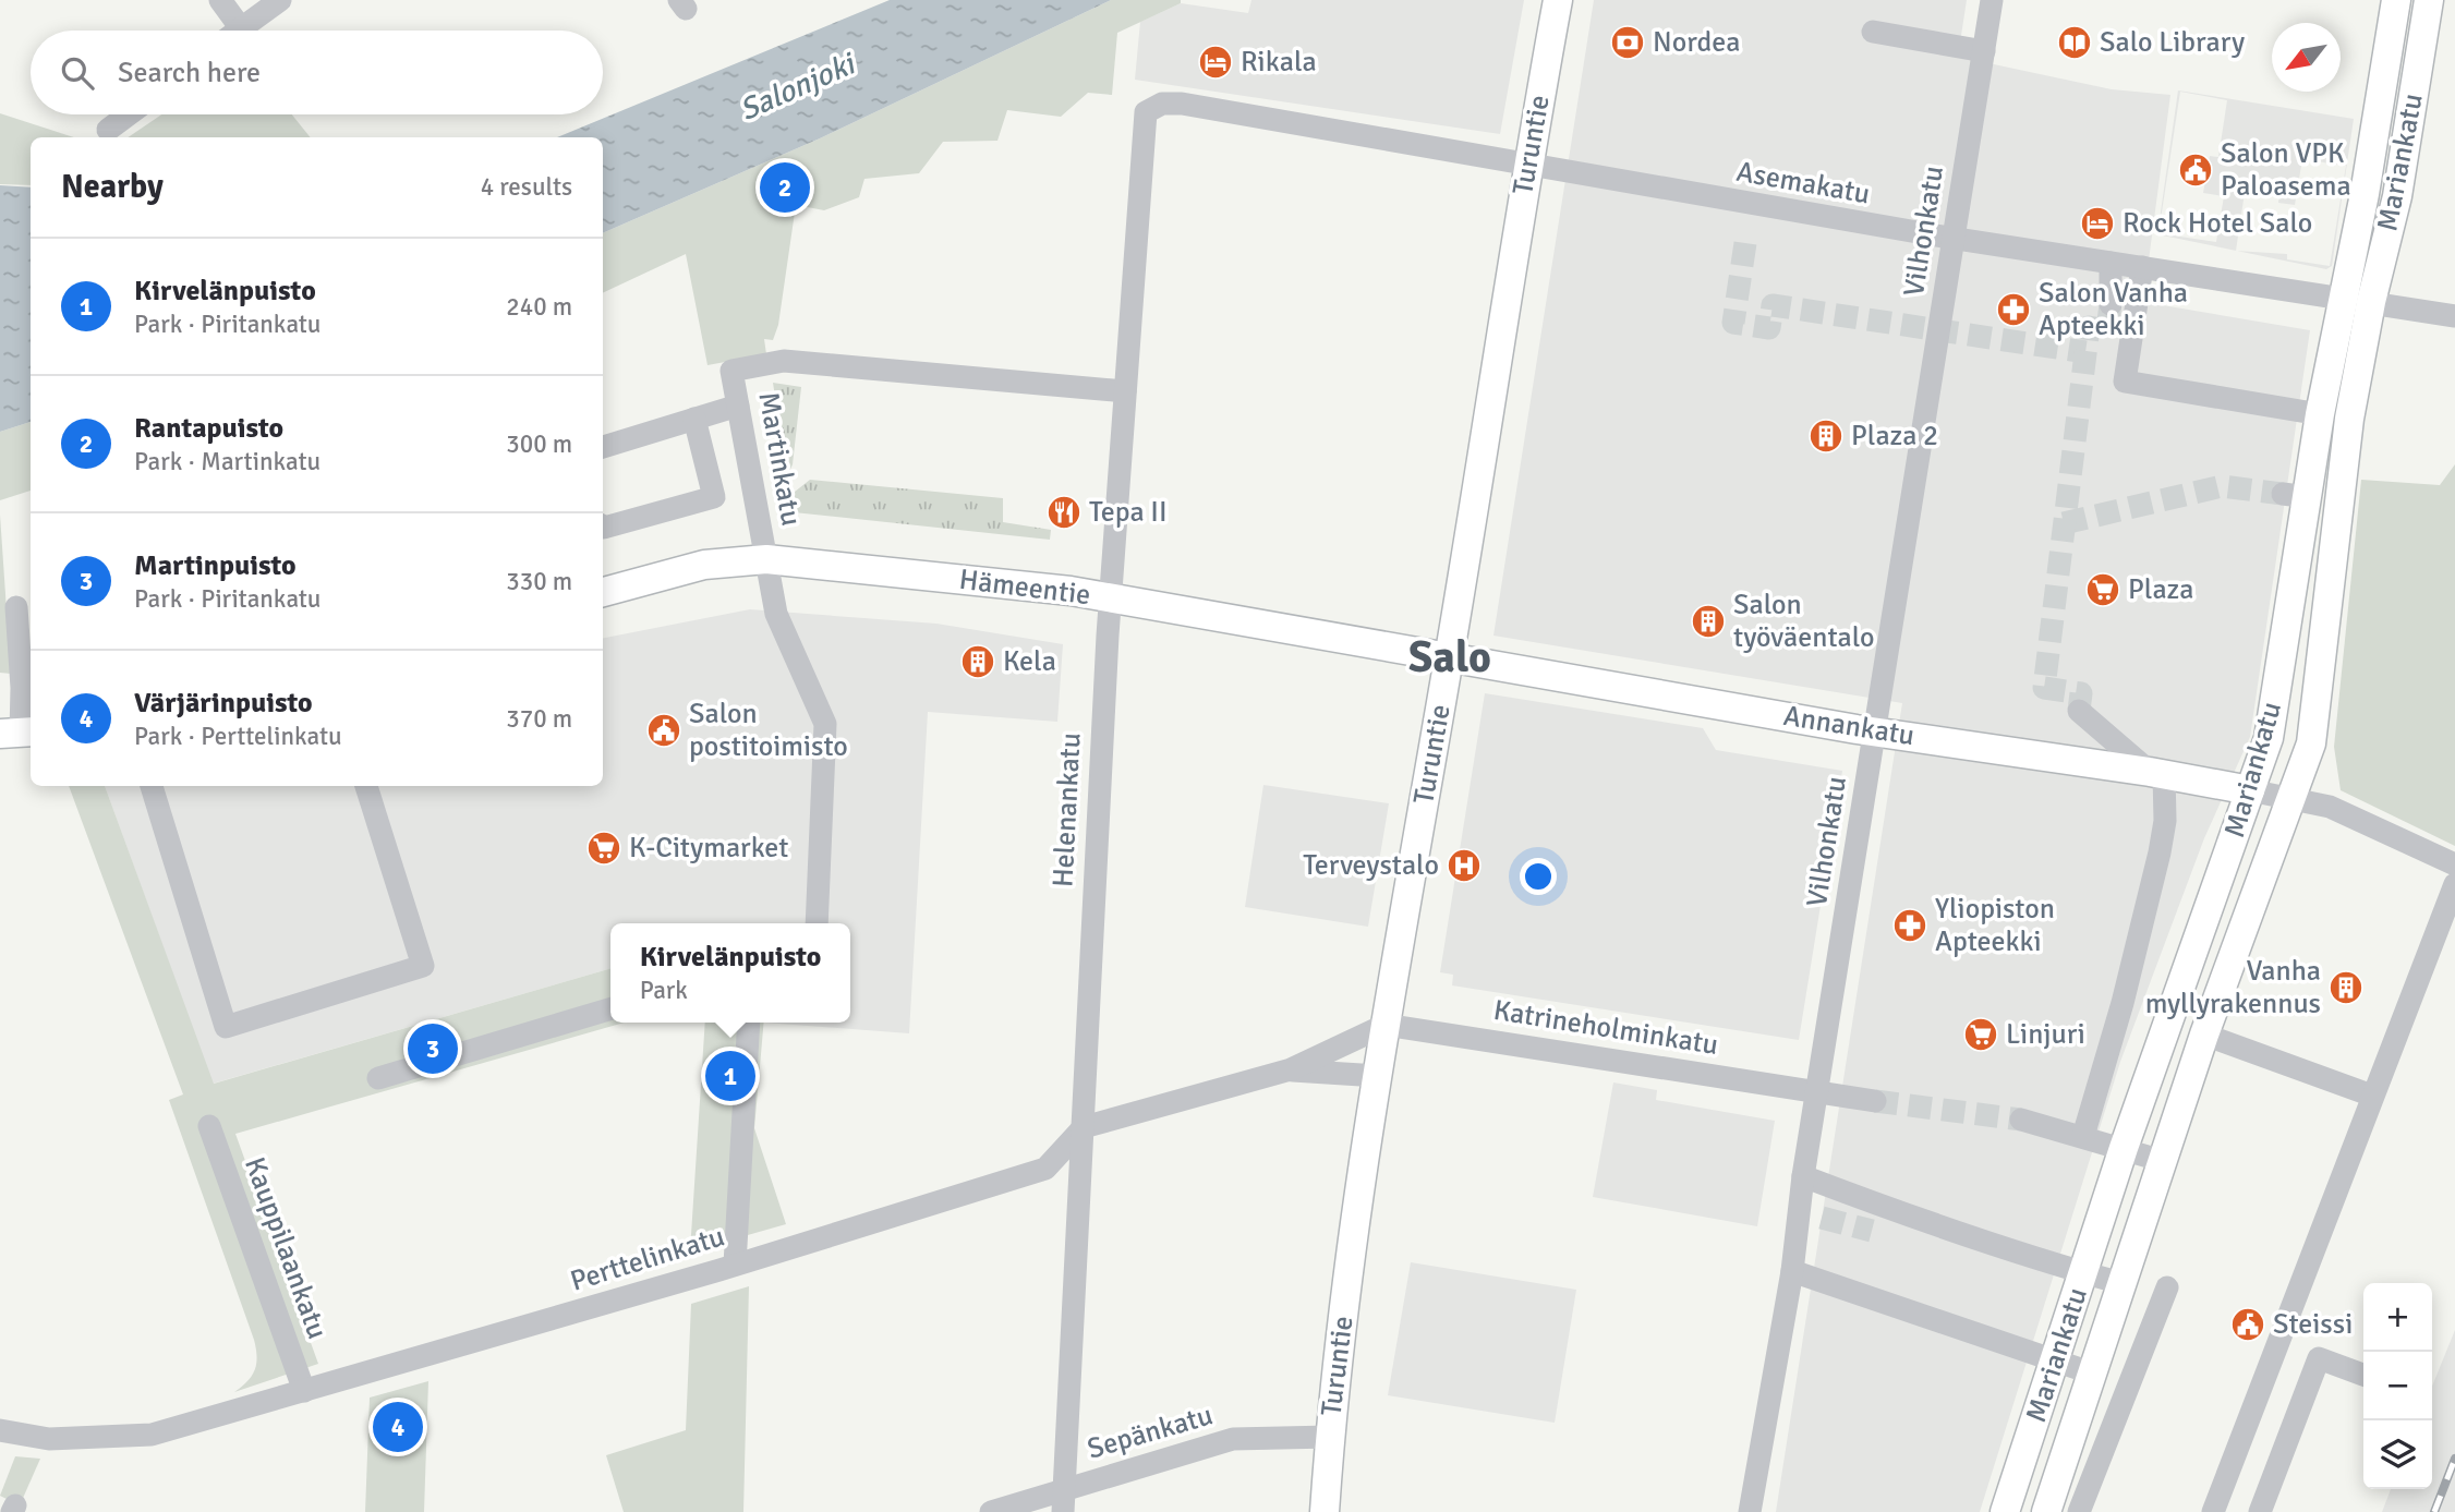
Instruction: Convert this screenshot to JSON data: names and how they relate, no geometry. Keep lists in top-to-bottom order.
{
  "streets": {
    "main road": [
      "Turuntie",
      "Mariankatu",
      "Hämeentie",
      "Annankatu"
    ],
    "street": [
      "Asemakatu",
      "Vilhonkatu",
      "Martinkatu",
      "Helenankatu",
      "Katrineholminkatu",
      "Kauppilaankatu",
      "Perttelinkatu",
      "Sepänkatu"
    ]
  },
  "crossings": [
    ["Turuntie", "Asemakatu"],
    ["Turuntie", "Hämeentie"],
    ["Turuntie", "Annankatu"],
    ["Turuntie", "Katrineholminkatu"],
    ["Turuntie", "Sepänkatu"],
    ["Mariankatu", "Asemakatu"],
    ["Mariankatu", "Annankatu"],
    ["Asemakatu", "Vilhonkatu"],
    ["Asemakatu", "Helenankatu"],
    ["Vilhonkatu", "Annankatu"],
    ["Vilhonkatu", "Katrineholminkatu"],
    ["Martinkatu", "Hämeentie"],
    ["Martinkatu", "Helenankatu"],
    ["Hämeentie", "Annankatu"],
    ["Hämeentie", "Helenankatu"],
    ["Helenankatu", "Perttelinkatu"],
    ["Helenankatu", "Sepänkatu"],
    ["Kauppilaankatu", "Perttelinkatu"]
  ],
  "districts": ["Salo"],
  "water": ["Salonjoki"],
  "places": {
    "bank": ["Nordea"],
    "library": ["Salo Library"],
    "hotel": ["Rikala", "Rock Hotel Salo"],
    "public building": ["Salon VPK Paloasema", "Salon postitoimisto", "Steissi"],
    "pharmacy": ["Salon Vanha Apteekki", "Yliopiston Apteekki"],
    "building": [
      "Plaza 2",
      "Salon työväentalo",
      "Kela",
      "Vanha myllyrakennus"
    ],
    "restaurant": ["Tepa II"],
    "supermarket": ["Plaza", "K-Citymarket", "Linjuri"],
    "hospital": ["Terveystalo"]
  },
  "north": "bottom left",
  "page": {
    "search": "Search here",
    "heading": ["Nearby", "4 results"],
    "pins": [
      "2",
      "3",
      "1",
      "4"
    ],
    "list": [
      {
        "mark": "1",
        "name": "Kirvelänpuisto",
        "note": "Park · Piritankatu",
        "value": "240 m"
      },
      {
        "mark": "2",
        "name": "Rantapuisto",
        "note": "Park · Martinkatu",
        "value": "300 m"
      },
      {
        "mark": "3",
        "name": "Martinpuisto",
        "note": "Park · Piritankatu",
        "value": "330 m"
      },
      {
        "mark": "4",
        "name": "Värjärinpuisto",
        "note": "Park · Perttelinkatu",
        "value": "370 m"
      }
    ],
    "popup": ["Kirvelänpuisto", "Park"],
    "map_buttons": ["+", "−"]
  }
}
